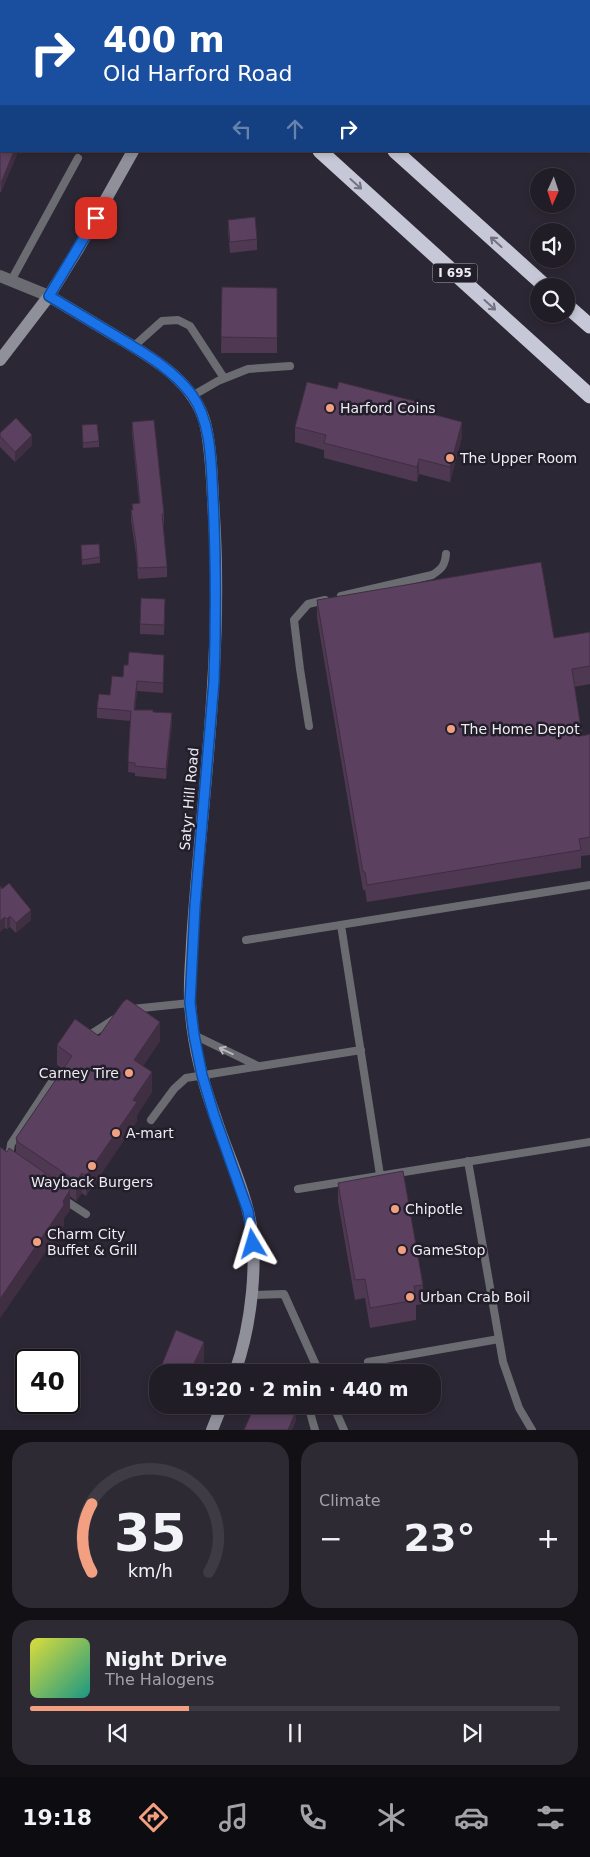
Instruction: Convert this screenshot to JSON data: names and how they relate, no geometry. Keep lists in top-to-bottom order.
{
  "streets": {
    "highway": ["I 695"],
    "street": ["Satyr Hill Road"]
  },
  "places": [
    "Harford Coins",
    "The Upper Room",
    "The Home Depot",
    "Carney Tire",
    "A-mart",
    "Wayback Burgers",
    "Chipotle",
    "Charm City Buffet & Grill",
    "GameStop",
    "Urban Crab Boil"
  ],
  "north": "bottom",
  "page": {
    "turn": ["400 m", "Old Harford Road"],
    "limit": "40",
    "trip": "19:20 · 2 min · 440 m",
    "tile": "Climate",
    "heat": ["−", "23°", "+"],
    "song": ["Night Drive", "The Halogens"],
    "tabs": "19:18",
    "gauge": ["35", "km/h"]
  }
}
